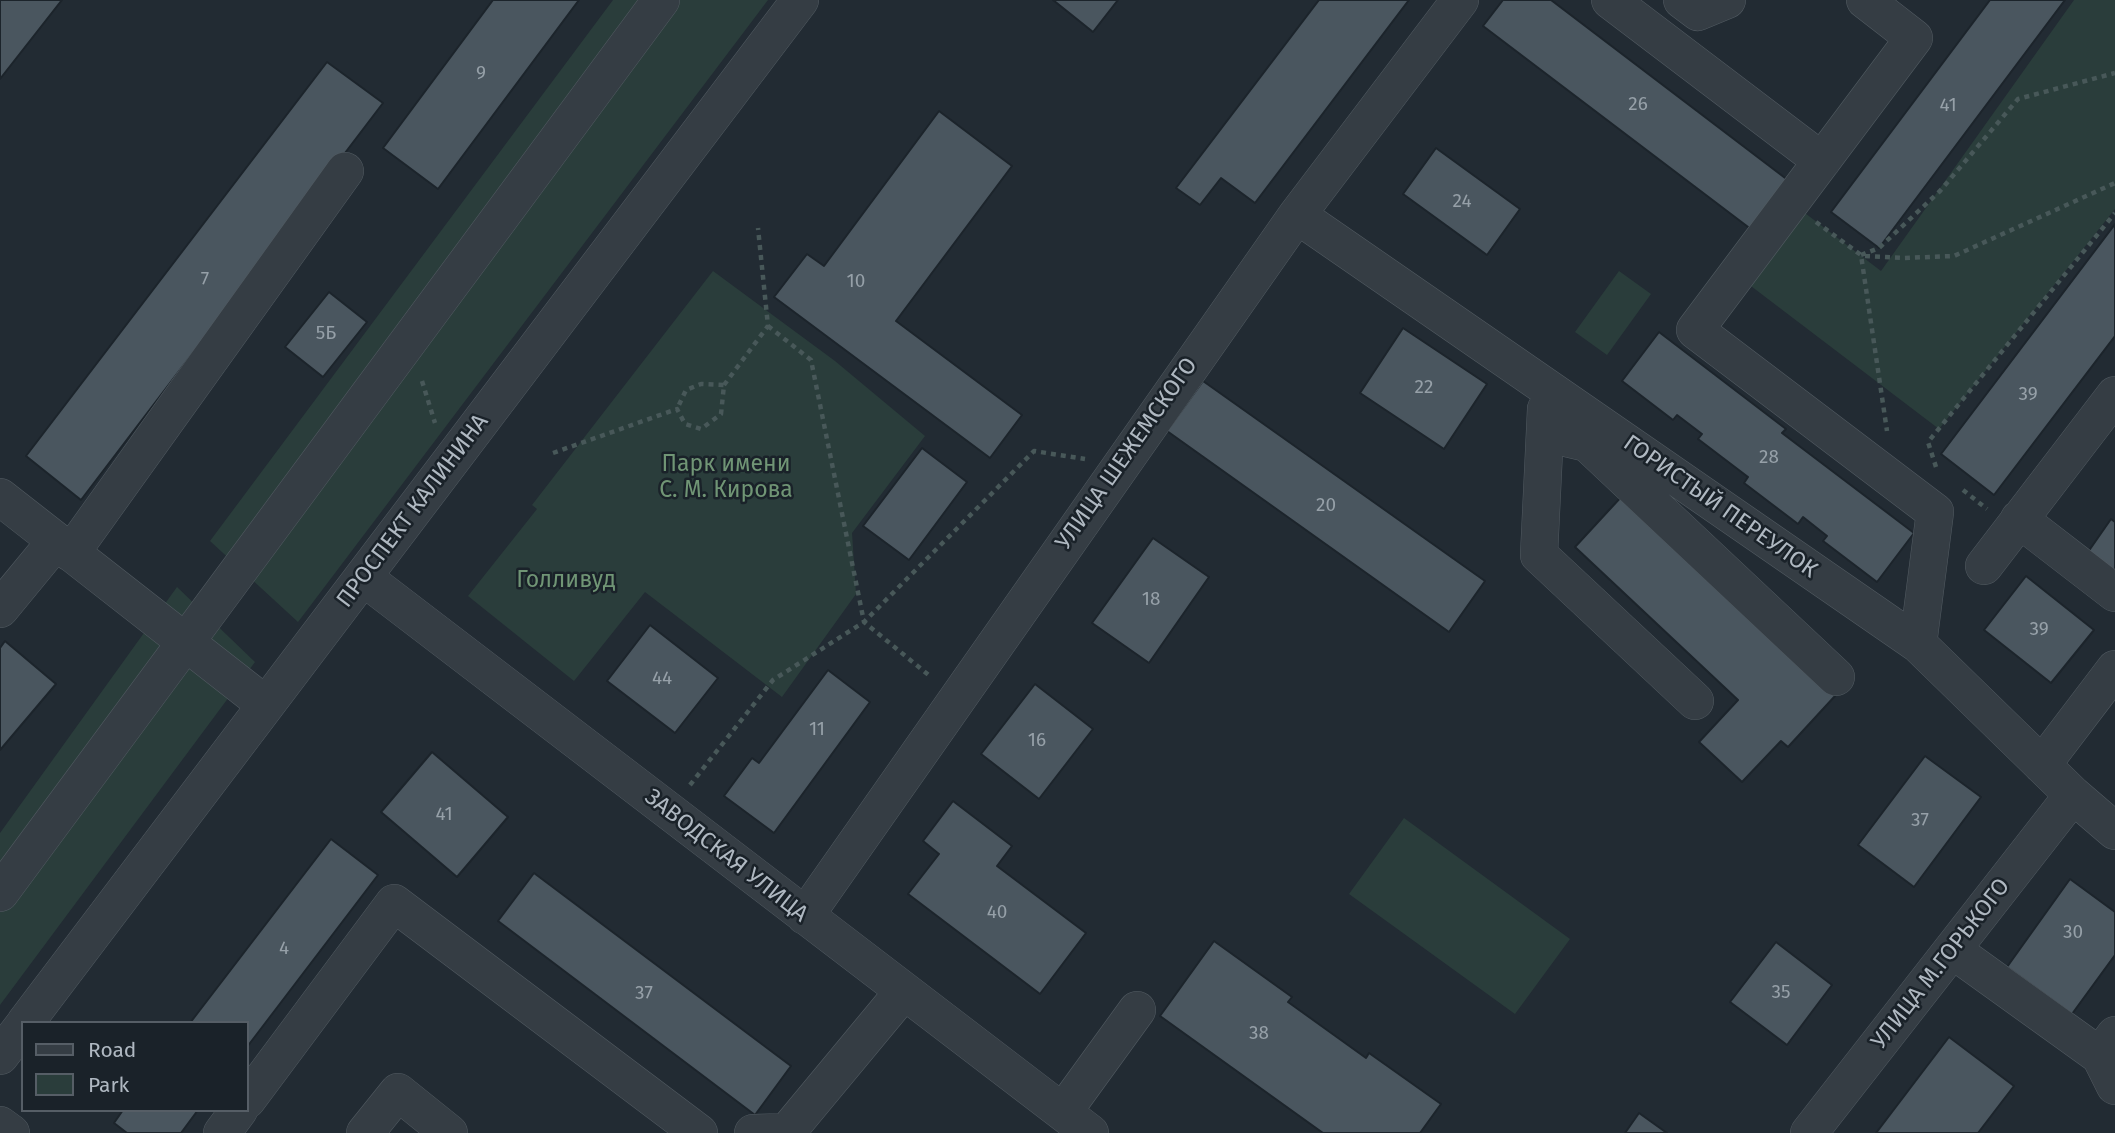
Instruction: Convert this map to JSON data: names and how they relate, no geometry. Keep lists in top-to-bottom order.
{
  "streets": {
    "street": [
      "УЛИЦА ШЕЖЕМСКОГО",
      "ГОРИСТЫЙ ПЕРЕУЛОК",
      "ПРОСПЕКТ КАЛИНИНА",
      "ЗАВОДСКАЯ УЛИЦА",
      "УЛИЦА М.ГОРЬКОГО"
    ]
  },
  "crossings": [
    ["УЛИЦА ШЕЖЕМСКОГО", "ГОРИСТЫЙ ПЕРЕУЛОК"],
    ["УЛИЦА ШЕЖЕМСКОГО", "ЗАВОДСКАЯ УЛИЦА"],
    ["ГОРИСТЫЙ ПЕРЕУЛОК", "УЛИЦА М.ГОРЬКОГО"],
    ["ПРОСПЕКТ КАЛИНИНА", "ЗАВОДСКАЯ УЛИЦА"]
  ],
  "parks": ["Парк имени С. М. Кирова", "Голливуд"],
  "house_numbers": [
    "9",
    "26",
    "41",
    "24",
    "7",
    "10",
    "5Б",
    "22",
    "39",
    "28",
    "20",
    "18",
    "39",
    "44",
    "11",
    "16",
    "41",
    "37",
    "40",
    "30",
    "4",
    "35",
    "37",
    "38"
  ],
  "legend": ["Road", "Park"]
}
